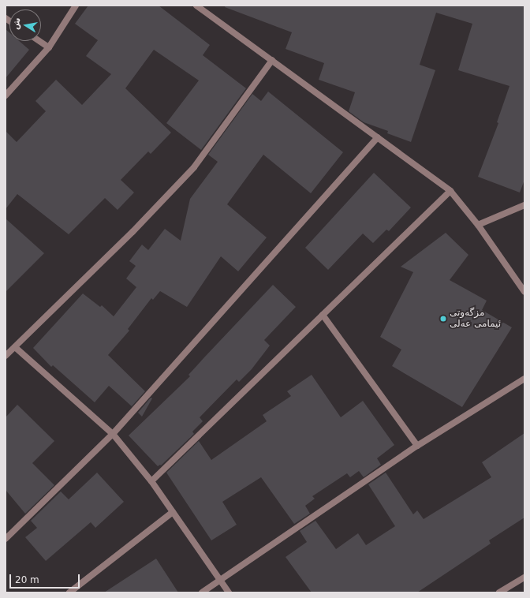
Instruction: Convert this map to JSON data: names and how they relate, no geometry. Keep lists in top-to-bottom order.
{
  "places": ["مزگەوتی ئیمامی عەلی"],
  "scale_bar": "20 m",
  "north": "left"
}
